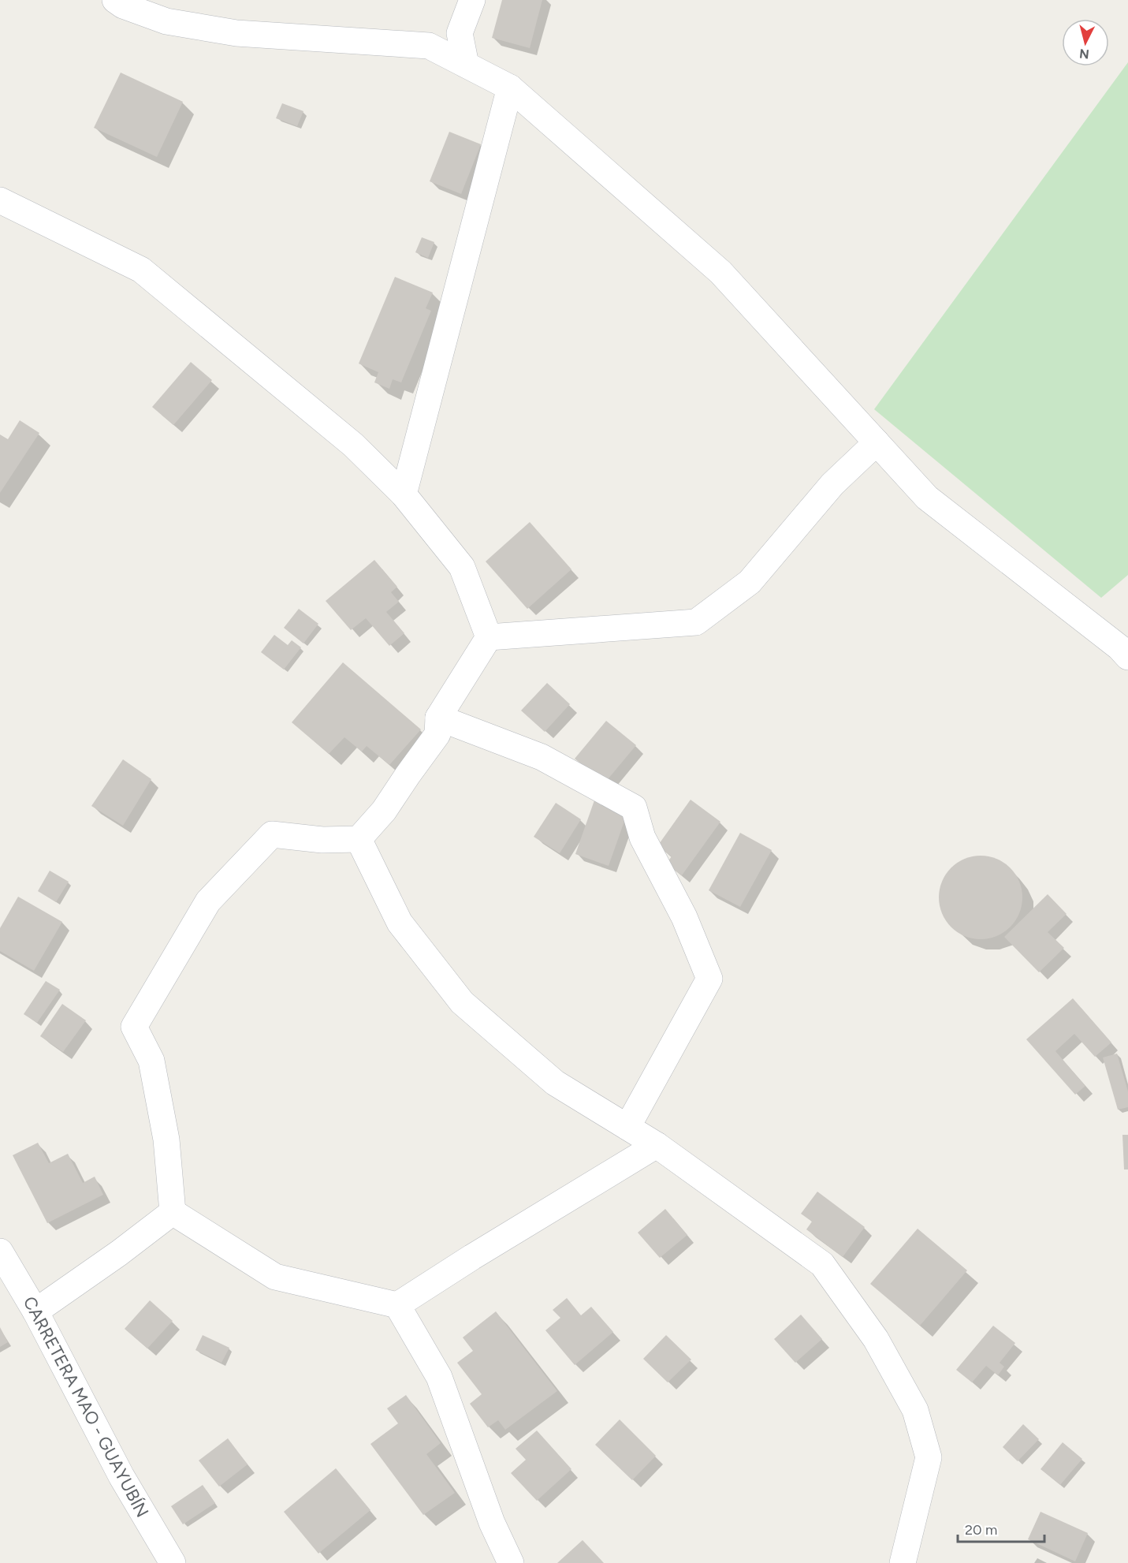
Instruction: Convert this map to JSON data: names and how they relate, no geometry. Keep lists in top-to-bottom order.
{
  "streets": {
    "street": ["CARRETERA MAO - GUAYUBÍN"]
  },
  "scale_bar": "20 m",
  "north": "bottom"
}
